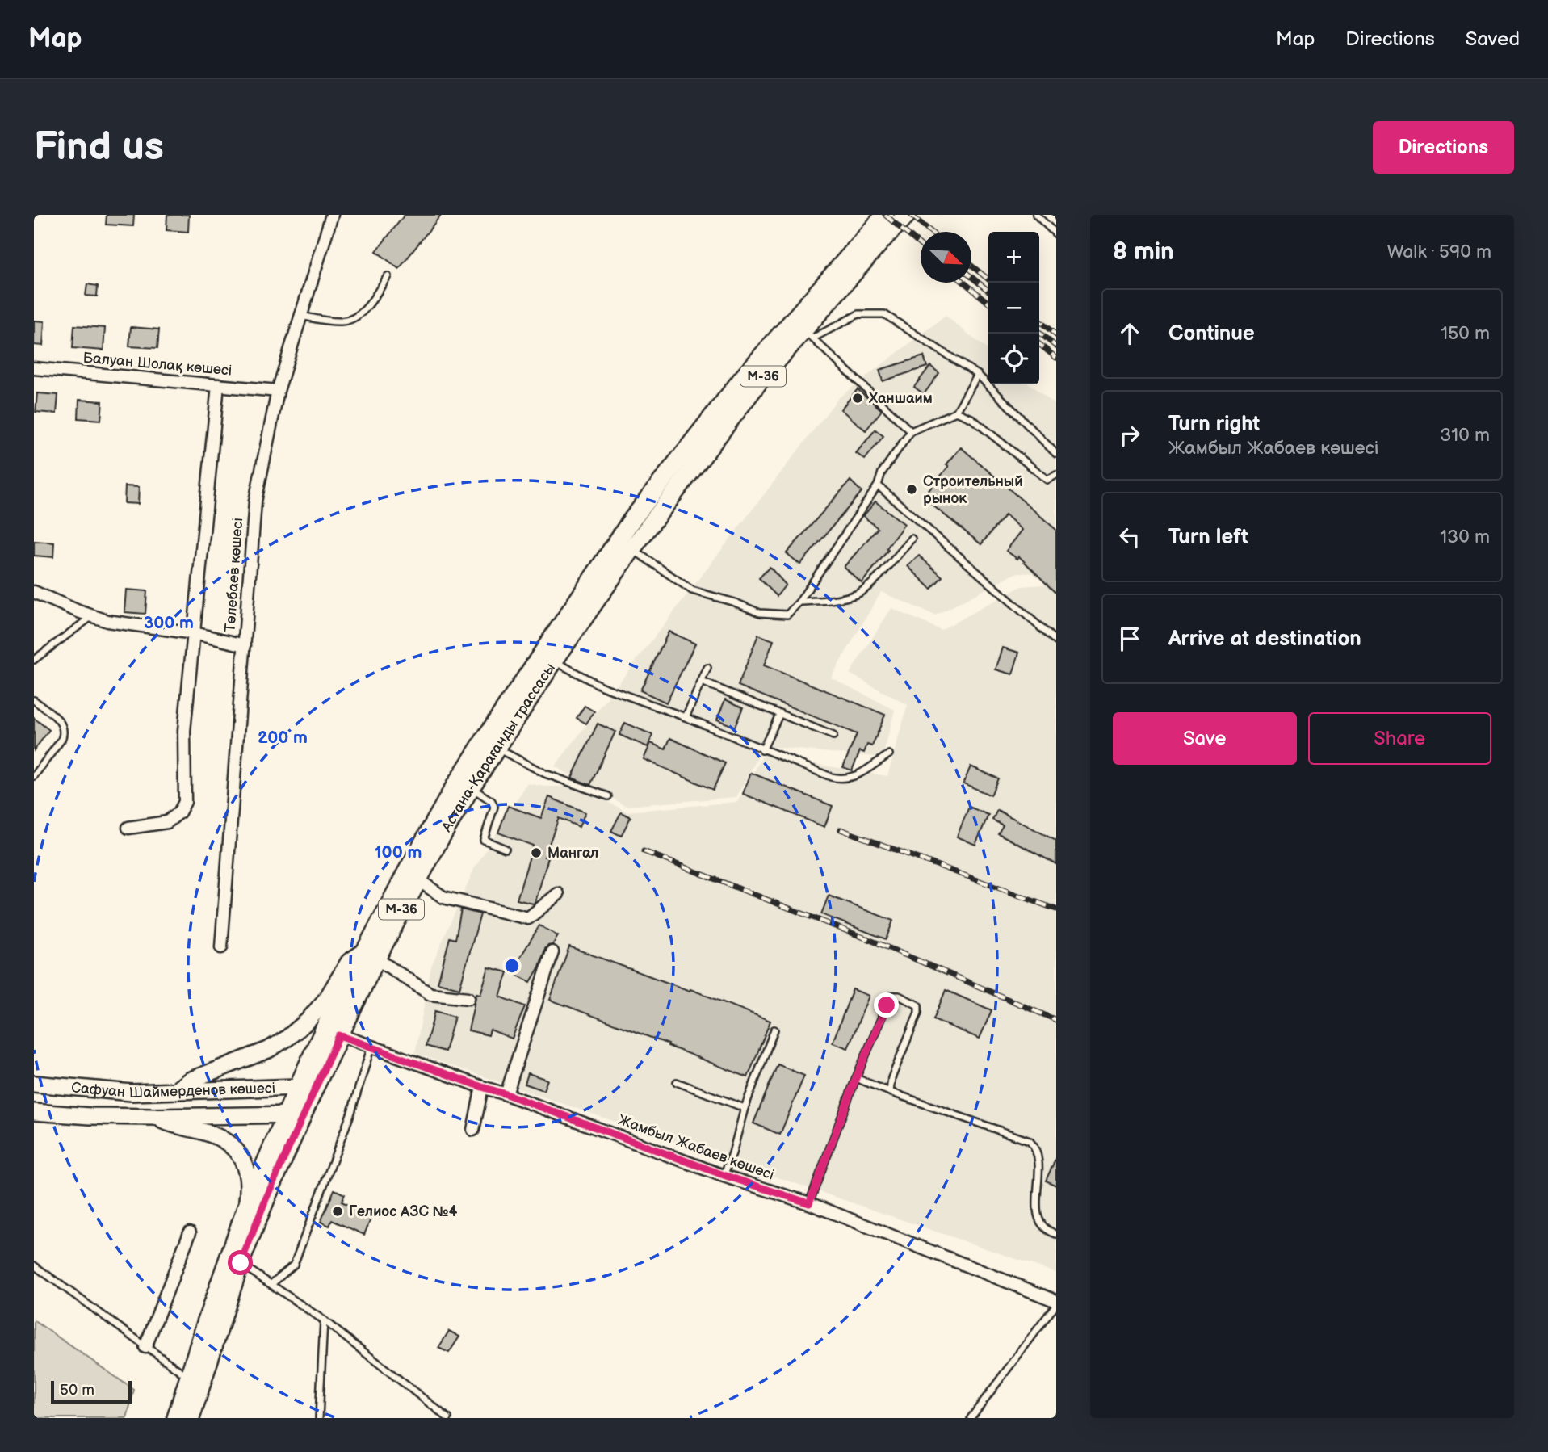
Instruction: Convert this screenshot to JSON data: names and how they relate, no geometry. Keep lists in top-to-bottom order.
{
  "streets": {
    "main road": ["M-36", "Астана-Қарағанды трассасы", "Сафуан Шаймерденов көшесі"],
    "street": ["Балуан Шолақ көшесі", "Төлебаев көшесі", "Жамбыл Жабаев көшесі"]
  },
  "crossings": [
    ["Балуан Шолақ көшесі", "Төлебаев көшесі"],
    ["Астана-Қарағанды трассасы", "Сафуан Шаймерденов көшесі"],
    ["Астана-Қарағанды трассасы", "Жамбыл Жабаев көшесі"]
  ],
  "places": [
    "Ханшаим",
    "Строительный рынок",
    "Мангал",
    "Гелиос АЗС №4"
  ],
  "scale_bar": "50 m",
  "north": "bottom right",
  "page": {
    "header": "Map",
    "nav": ["Map", "Directions", "Saved"],
    "buttons": [
      "Directions",
      ["Save", "Share"]
    ],
    "title": "Find us",
    "heading": ["8 min", "Walk · 590 m"],
    "map_buttons": ["+", "−"],
    "list": [
      ["Continue", "150 m"],
      ["Turn right", "Жамбыл Жабаев көшесі", "310 m"],
      ["Turn left", "130 m"],
      "Arrive at destination"
    ],
    "scale": "50 m"
  },
  "rings": ["300 m", "200 m", "100 m"]
}
